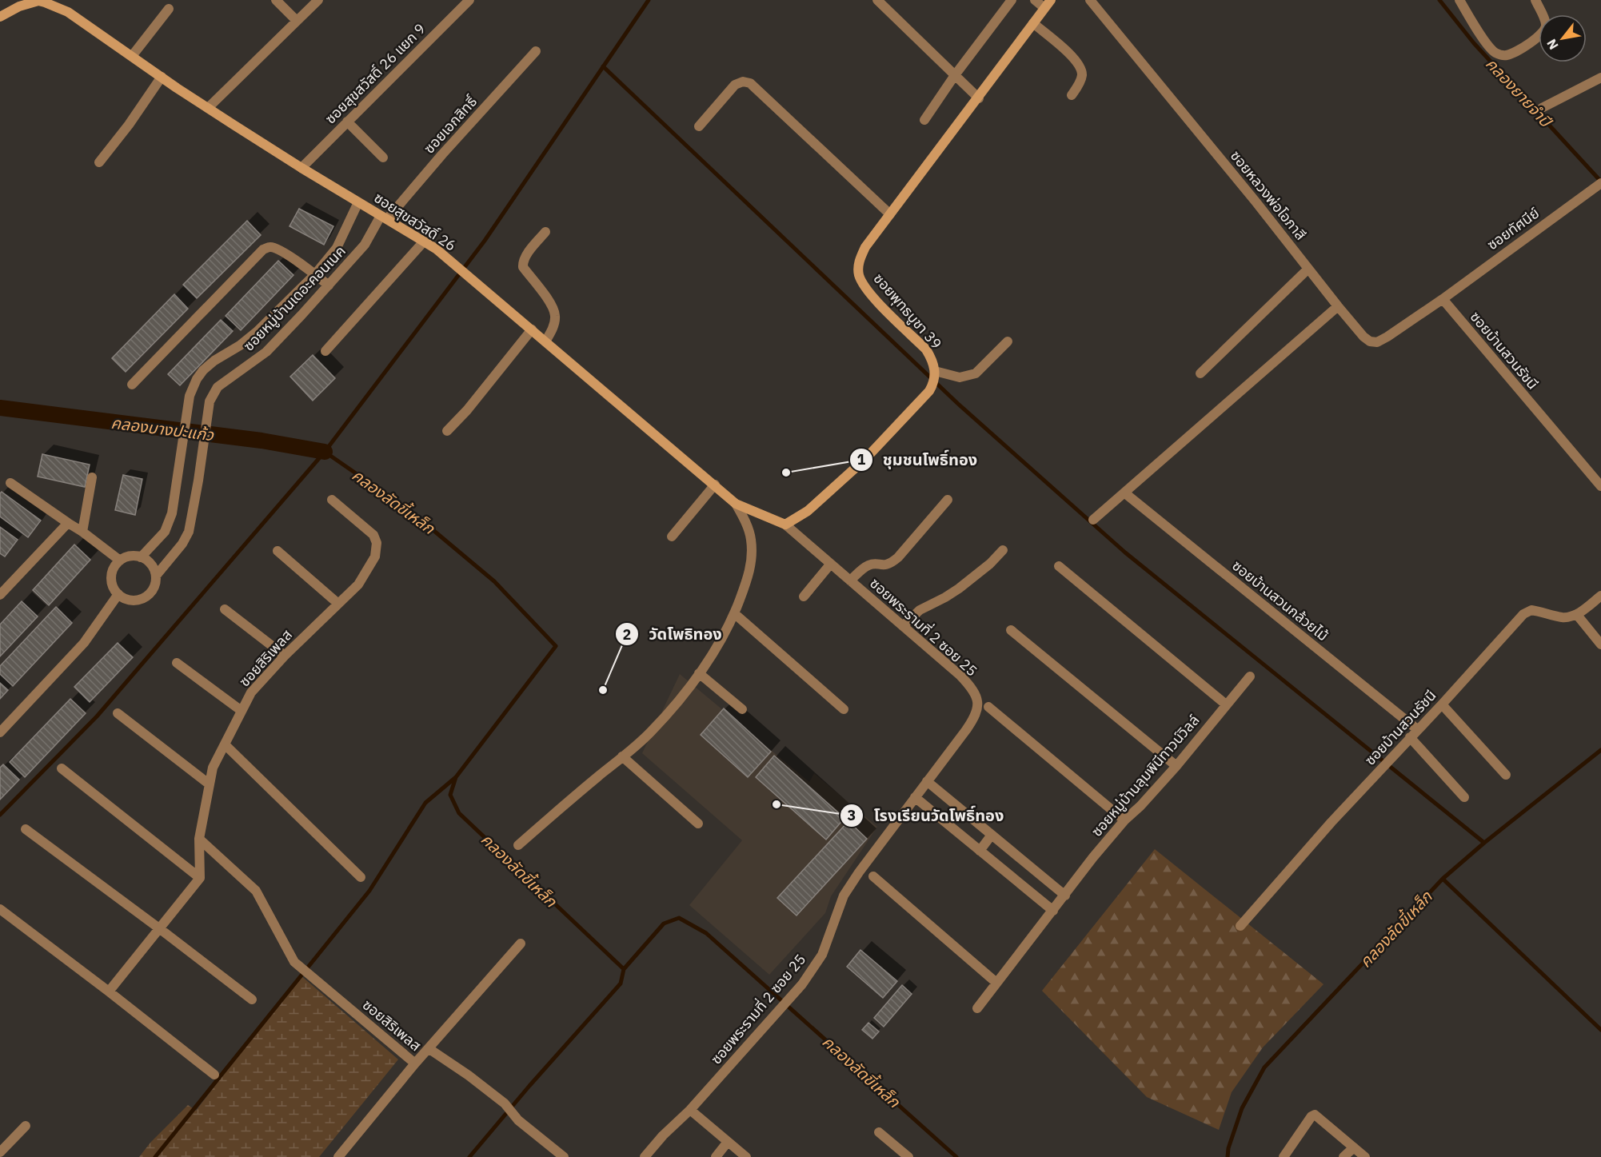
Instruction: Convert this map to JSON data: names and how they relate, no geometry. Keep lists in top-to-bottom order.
{
  "streets": {
    "street": [
      "ซอยสุขสวัสดิ์ 26 แยก 9",
      "ซอยเอกสิทธิ์",
      "ซอยหลวงพ่อโอภาสี",
      "ซอยสุขสวัสดิ์ 26",
      "ซอยทัศนีย์",
      "ซอยหมู่บ้านเดอะคอนเนค",
      "ซอยพุทธบูชา 39",
      "ซอยบ้านสวนรัชนี",
      "ซอยบ้านสวนกล้วยไม้",
      "ซอยพระรามที่ 2 ซอย 25",
      "ซอยสิริเพลส",
      "ซอยหมู่บ้านลุมพินีทาวน์วิลล์"
    ]
  },
  "crossings": [
    ["ซอยสุขสวัสดิ์ 26 แยก 9", "ซอยสุขสวัสดิ์ 26"],
    ["ซอยเอกสิทธิ์", "ซอยสุขสวัสดิ์ 26"],
    ["ซอยเอกสิทธิ์", "ซอยหมู่บ้านเดอะคอนเนค"],
    ["ซอยหลวงพ่อโอภาสี", "ซอยทัศนีย์"],
    ["ซอยหลวงพ่อโอภาสี", "ซอยบ้านสวนรัชนี"],
    ["ซอยสุขสวัสดิ์ 26", "ซอยหมู่บ้านเดอะคอนเนค"],
    ["ซอยสุขสวัสดิ์ 26", "ซอยพุทธบูชา 39"],
    ["ซอยสุขสวัสดิ์ 26", "ซอยพระรามที่ 2 ซอย 25"],
    ["ซอยทัศนีย์", "ซอยบ้านสวนรัชนี"],
    ["ซอยพุทธบูชา 39", "ซอยพระรามที่ 2 ซอย 25"],
    ["ซอยบ้านสวนรัชนี", "ซอยบ้านสวนกล้วยไม้"]
  ],
  "water": ["คลองยายจำปี", "คลองบางปะแก้ว", "คลองลัดขี้เหล็ก"],
  "places": ["ชุมชนโพธิ์ทอง", "วัดโพธิทอง", "โรงเรียนวัดโพธิ์ทอง"],
  "north": "bottom left"
}
